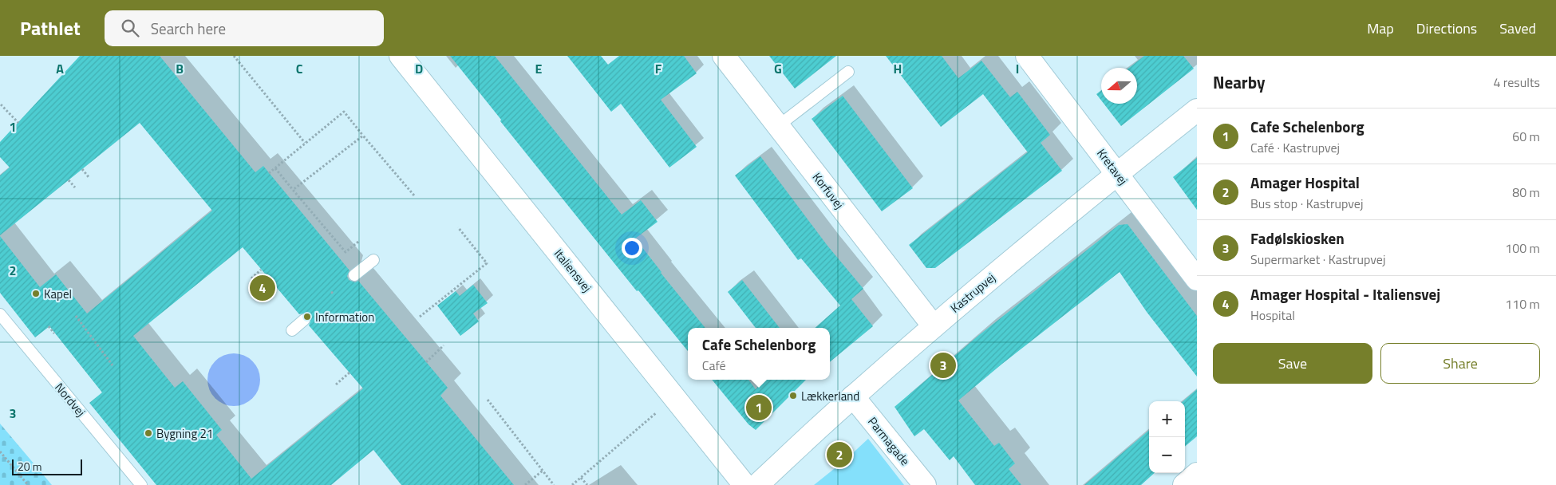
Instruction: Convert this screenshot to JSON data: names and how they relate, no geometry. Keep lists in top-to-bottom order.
{
  "streets": {
    "street": [
      "Kretavej",
      "Korfuvej",
      "Italiensvej",
      "Kastrupvej",
      "Parmagade"
    ],
    "lane": ["Nordvej"]
  },
  "crossings": [
    ["Kretavej", "Kastrupvej"],
    ["Korfuvej", "Kastrupvej"],
    ["Kastrupvej", "Parmagade"]
  ],
  "places": [
    "Kapel",
    "Information",
    "Lækkerland",
    "Bygning 21"
  ],
  "scale_bar": "20 m",
  "north": "left",
  "page": {
    "header": "Pathlet",
    "search": "Search here",
    "nav": ["Map", "Directions", "Saved"],
    "heading": ["Nearby", "4 results"],
    "list": [
      {
        "mark": "1",
        "name": "Cafe Schelenborg",
        "note": "Café · Kastrupvej",
        "value": "60 m"
      },
      {
        "mark": "2",
        "name": "Amager Hospital",
        "note": "Bus stop · Kastrupvej",
        "value": "80 m"
      },
      {
        "mark": "3",
        "name": "Fadølskiosken",
        "note": "Supermarket · Kastrupvej",
        "value": "100 m"
      },
      {
        "mark": "4",
        "name": "Amager Hospital - Italiensvej",
        "note": "Hospital",
        "value": "110 m"
      }
    ],
    "pins": [
      "4",
      "3",
      "1",
      "2"
    ],
    "popup": ["Cafe Schelenborg", "Café"],
    "buttons": ["Save", "Share"],
    "map_buttons": ["+", "−"],
    "scale": "20 m"
  },
  "grid": {
    "columns": [
      "A",
      "B",
      "C",
      "D",
      "E",
      "F",
      "G",
      "H",
      "I"
    ],
    "rows": ["1", "2", "3"]
  }
}
